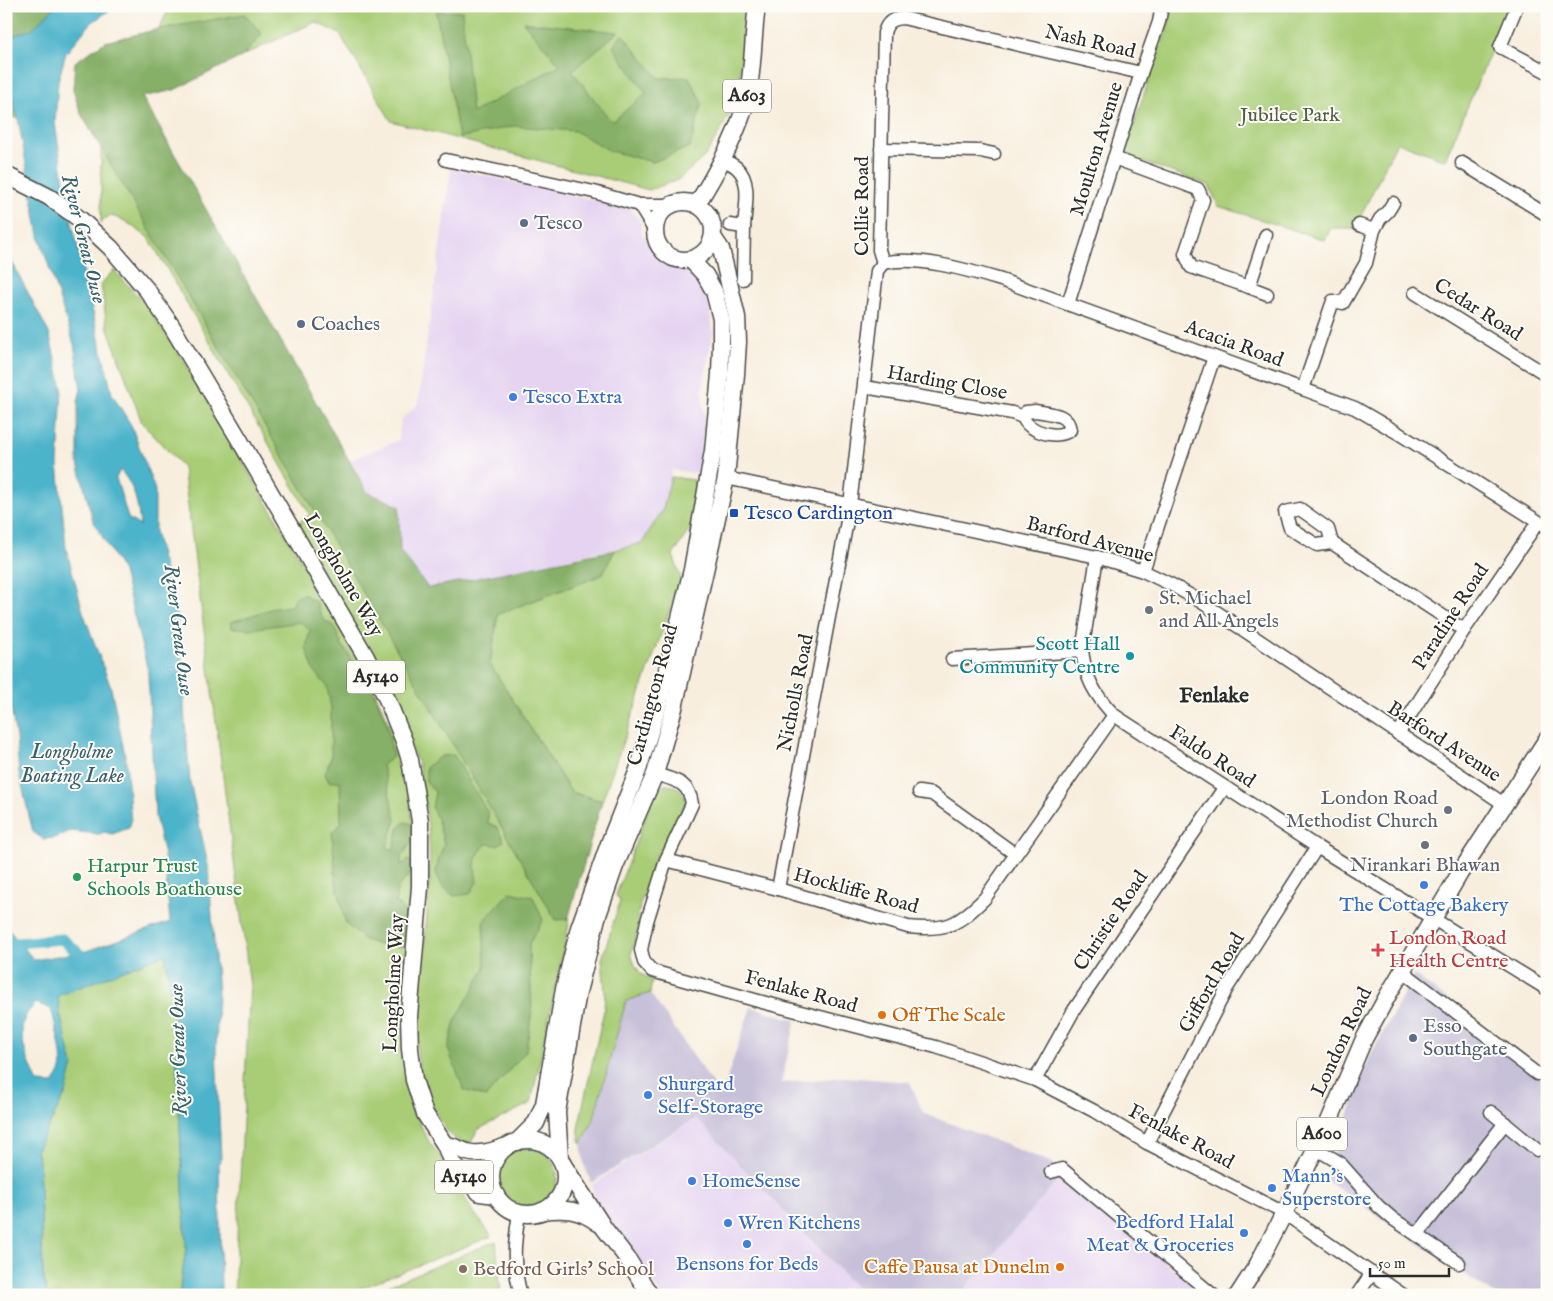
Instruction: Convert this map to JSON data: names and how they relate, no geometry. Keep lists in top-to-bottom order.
{
  "streets": {
    "main road": [
      "A603",
      "Longholme Way",
      "A5140",
      "Cardington Road",
      "London Road",
      "A600"
    ],
    "street": [
      "Nash Road",
      "Moulton Avenue",
      "Collie Road",
      "Cedar Road",
      "Acacia Road",
      "Harding Close",
      "Barford Avenue",
      "Paradine Road",
      "Nicholls Road",
      "Faldo Road",
      "Hockliffe Road",
      "Christie Road",
      "Gifford Road",
      "Fenlake Road"
    ]
  },
  "crossings": [
    ["Nash Road", "Moulton Avenue"],
    ["Nash Road", "Collie Road"],
    ["A603", "Cardington Road"],
    ["Moulton Avenue", "Acacia Road"],
    ["Collie Road", "Acacia Road"],
    ["Collie Road", "Harding Close"],
    ["Collie Road", "Barford Avenue"],
    ["Collie Road", "Nicholls Road"],
    ["Acacia Road", "Paradine Road"],
    ["Barford Avenue", "Paradine Road"],
    ["Barford Avenue", "Nicholls Road"],
    ["Barford Avenue", "Cardington Road"],
    ["Barford Avenue", "Faldo Road"],
    ["Barford Avenue", "London Road"],
    ["Longholme Way", "A5140"],
    ["Longholme Way", "Cardington Road"],
    ["A5140", "Cardington Road"],
    ["Nicholls Road", "Hockliffe Road"],
    ["Cardington Road", "Fenlake Road"],
    ["Faldo Road", "Hockliffe Road"],
    ["Faldo Road", "Christie Road"],
    ["Faldo Road", "Gifford Road"],
    ["Faldo Road", "London Road"],
    ["Hockliffe Road", "Fenlake Road"],
    ["Christie Road", "Fenlake Road"],
    ["Gifford Road", "Fenlake Road"],
    ["Fenlake Road", "London Road"]
  ],
  "districts": ["Fenlake"],
  "water": ["River Great Ouse", "Longholme Boating Lake"],
  "parks": ["Jubilee Park"],
  "places": {
    "other": [
      "Tesco",
      "Coaches",
      "Tesco Extra",
      "St. Michael and All Angels",
      "Scott Hall Community Centre",
      "London Road Methodist Church",
      "Nirankari Bhawan",
      "Harpur Trust Schools Boathouse",
      "The Cottage Bakery",
      "Off The Scale",
      "Esso Southgate",
      "Shurgard Self-Storage",
      "HomeSense",
      "Mann's Superstore",
      "Wren Kitchens",
      "Bedford Halal Meat & Groceries",
      "Bensons for Beds",
      "Caffe Pausa at Dunelm",
      "Bedford Girls' School"
    ],
    "transit": ["Tesco Cardington"],
    "health": ["London Road Health Centre"]
  },
  "scale_bar": "50 m"
}
